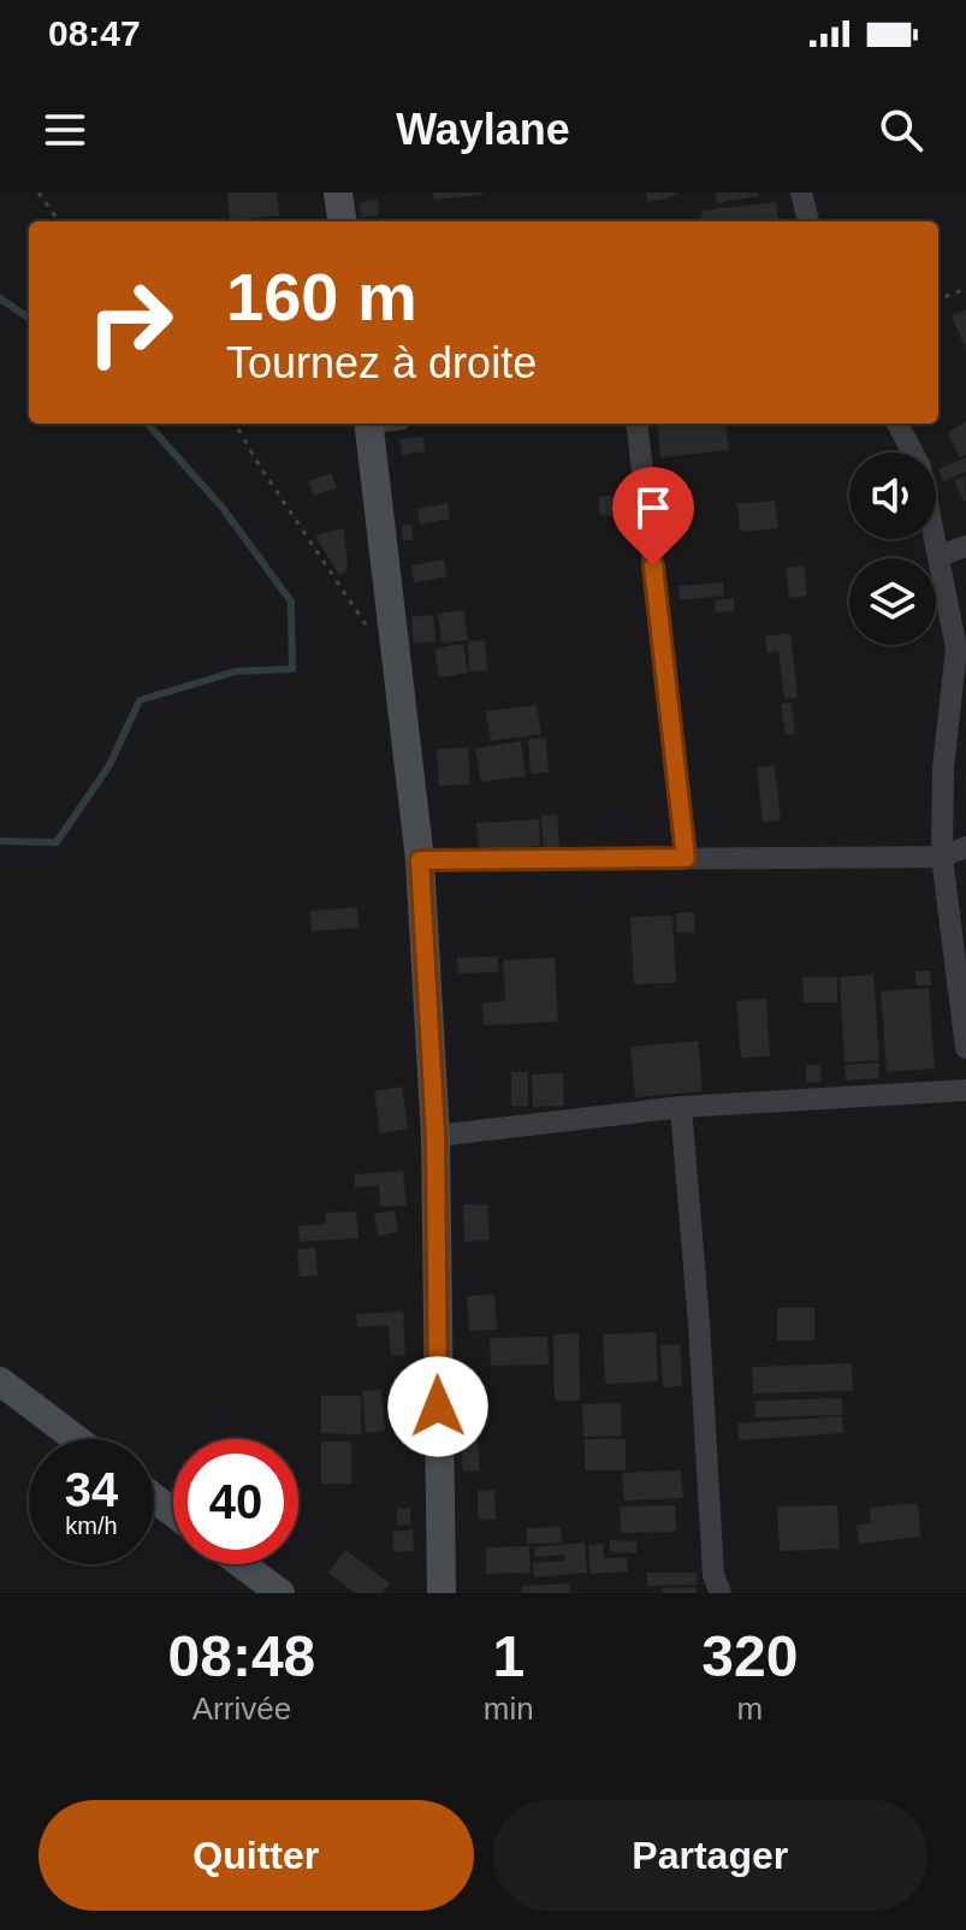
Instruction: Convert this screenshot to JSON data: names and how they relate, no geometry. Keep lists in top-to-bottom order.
{
  "page": {
    "status": "08:47",
    "header": "Waylane",
    "turn": ["160 m", "Tournez à droite"],
    "speed": "34 km/h",
    "limit": "40",
    "eta": [
      "08:48",
      "Arrivée",
      "1",
      "min",
      "320",
      "m"
    ],
    "buttons": ["Quitter", "Partager"]
  }
}
